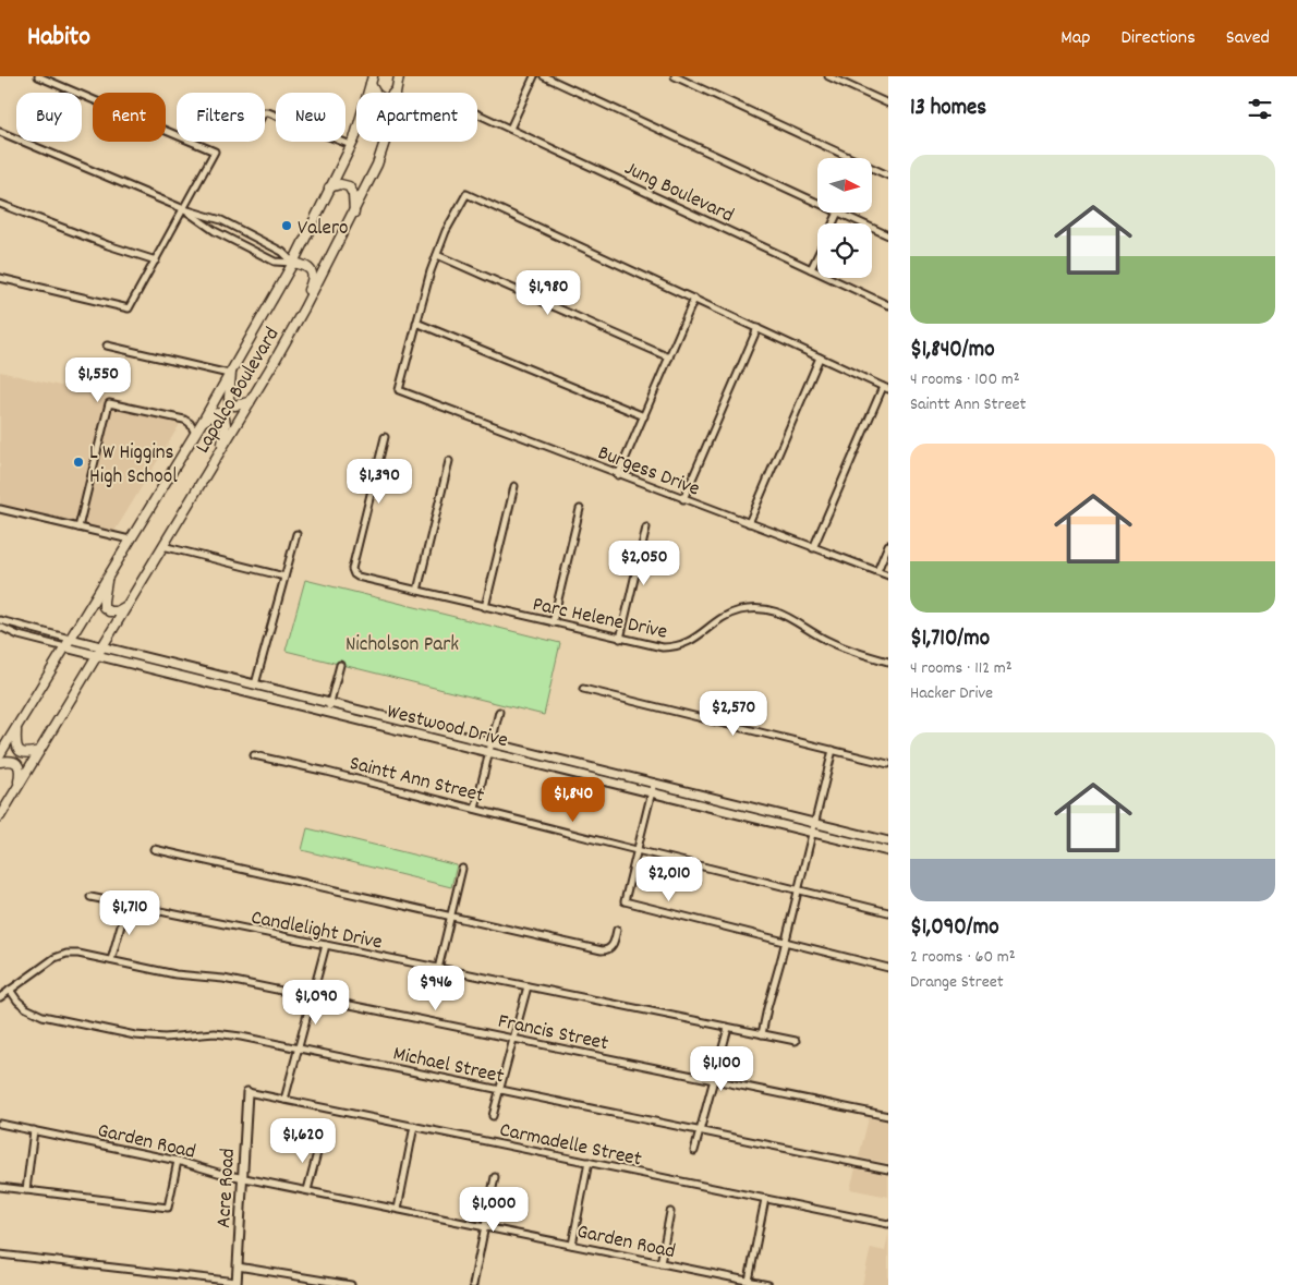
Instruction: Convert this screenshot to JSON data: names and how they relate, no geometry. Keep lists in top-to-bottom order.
{
  "streets": {
    "main road": ["Lapalco Boulevard"],
    "street": [
      "Jung Boulevard",
      "Burgess Drive",
      "Parc Helene Drive",
      "Westwood Drive",
      "Saintt Ann Street",
      "Candlelight Drive",
      "Francis Street",
      "Michael Street",
      "Garden Road",
      "Carmadelle Street",
      "Acre Road"
    ]
  },
  "crossings": [
    ["Lapalco Boulevard", "Westwood Drive"],
    ["Francis Street", "Michael Street"],
    ["Garden Road", "Acre Road"],
    ["Carmadelle Street", "Acre Road"]
  ],
  "parks": ["Nicholson Park"],
  "places": ["Valero", "L W Higgins High School"],
  "north": "right",
  "page": {
    "header": "Habito",
    "nav": ["Map", "Directions", "Saved"],
    "heading": "13 homes",
    "chip": [
      "Buy",
      "Rent",
      "Filters",
      "New",
      "Apartment"
    ],
    "list": [
      {
        "name": "$1,840/mo",
        "note": "4 rooms · 100 m² · Saintt Ann Street"
      },
      {
        "name": "$1,710/mo",
        "note": "4 rooms · 112 m² · Hacker Drive"
      },
      {
        "name": "$1,090/mo",
        "note": "2 rooms · 60 m² · Drange Street"
      }
    ],
    "price": [
      "$1,980",
      "$1,550",
      "$1,390",
      "$2,050",
      "$2,570",
      "$1,840",
      "$2,010",
      "$1,710",
      "$946",
      "$1,090",
      "$1,100",
      "$1,620",
      "$1,000"
    ]
  }
}
